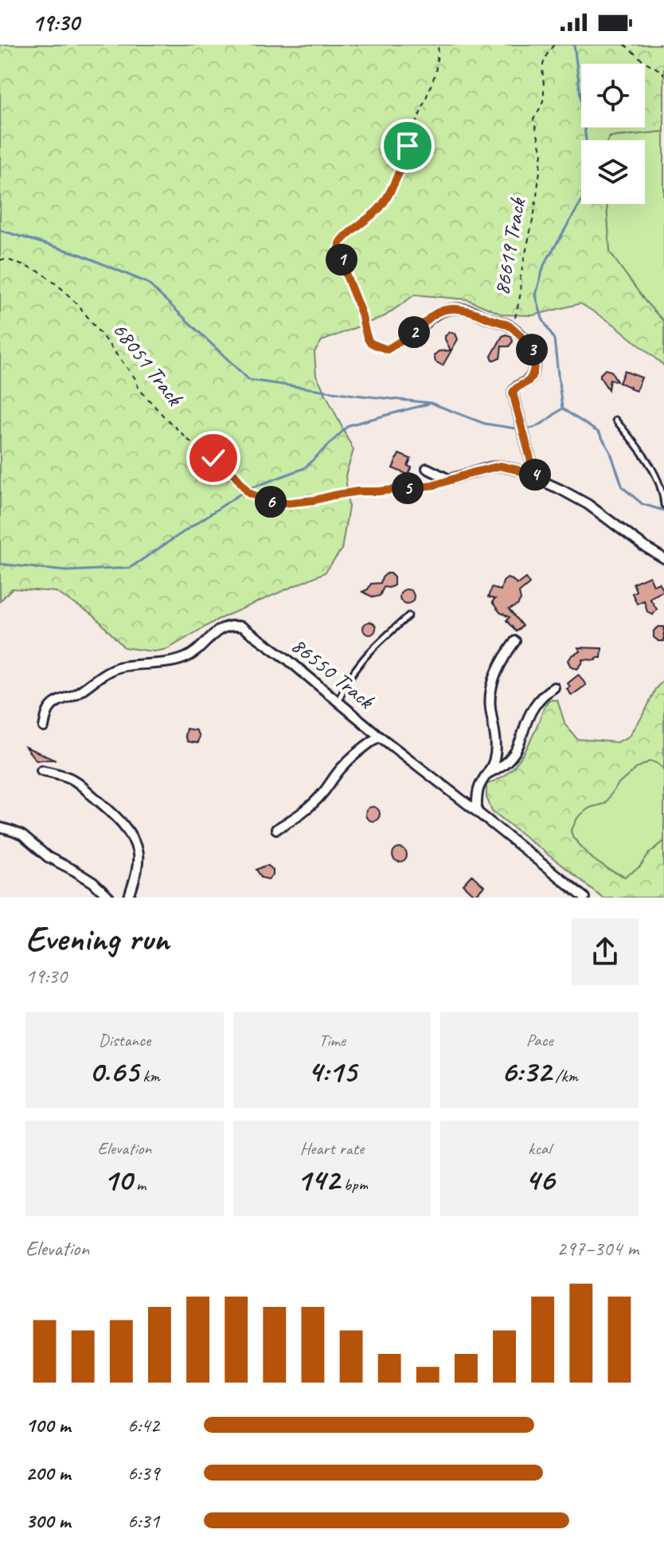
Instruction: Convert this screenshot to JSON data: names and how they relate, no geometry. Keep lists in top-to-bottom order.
{
  "streets": {
    "street": ["86619 Track", "86550 Track"],
    "path": ["68051 Track"]
  },
  "page": {
    "status": "19:30",
    "pins": [
      "1",
      "2",
      "3",
      "4",
      "5",
      "6"
    ],
    "heading": ["Evening run", "19:30"],
    "stats": [
      ["Distance", "0.65 km"],
      ["Time", "4:15"],
      ["Pace", "6:32 /km"],
      ["Elevation", "10 m"],
      ["Heart rate", "142 bpm"],
      ["kcal", "46"]
    ],
    "chart": ["Elevation", "297–304 m"],
    "list": [
      {
        "name": "100 m",
        "note": "6:42"
      },
      {
        "name": "200 m",
        "note": "6:39"
      },
      {
        "name": "300 m",
        "note": "6:31"
      }
    ]
  }
}
